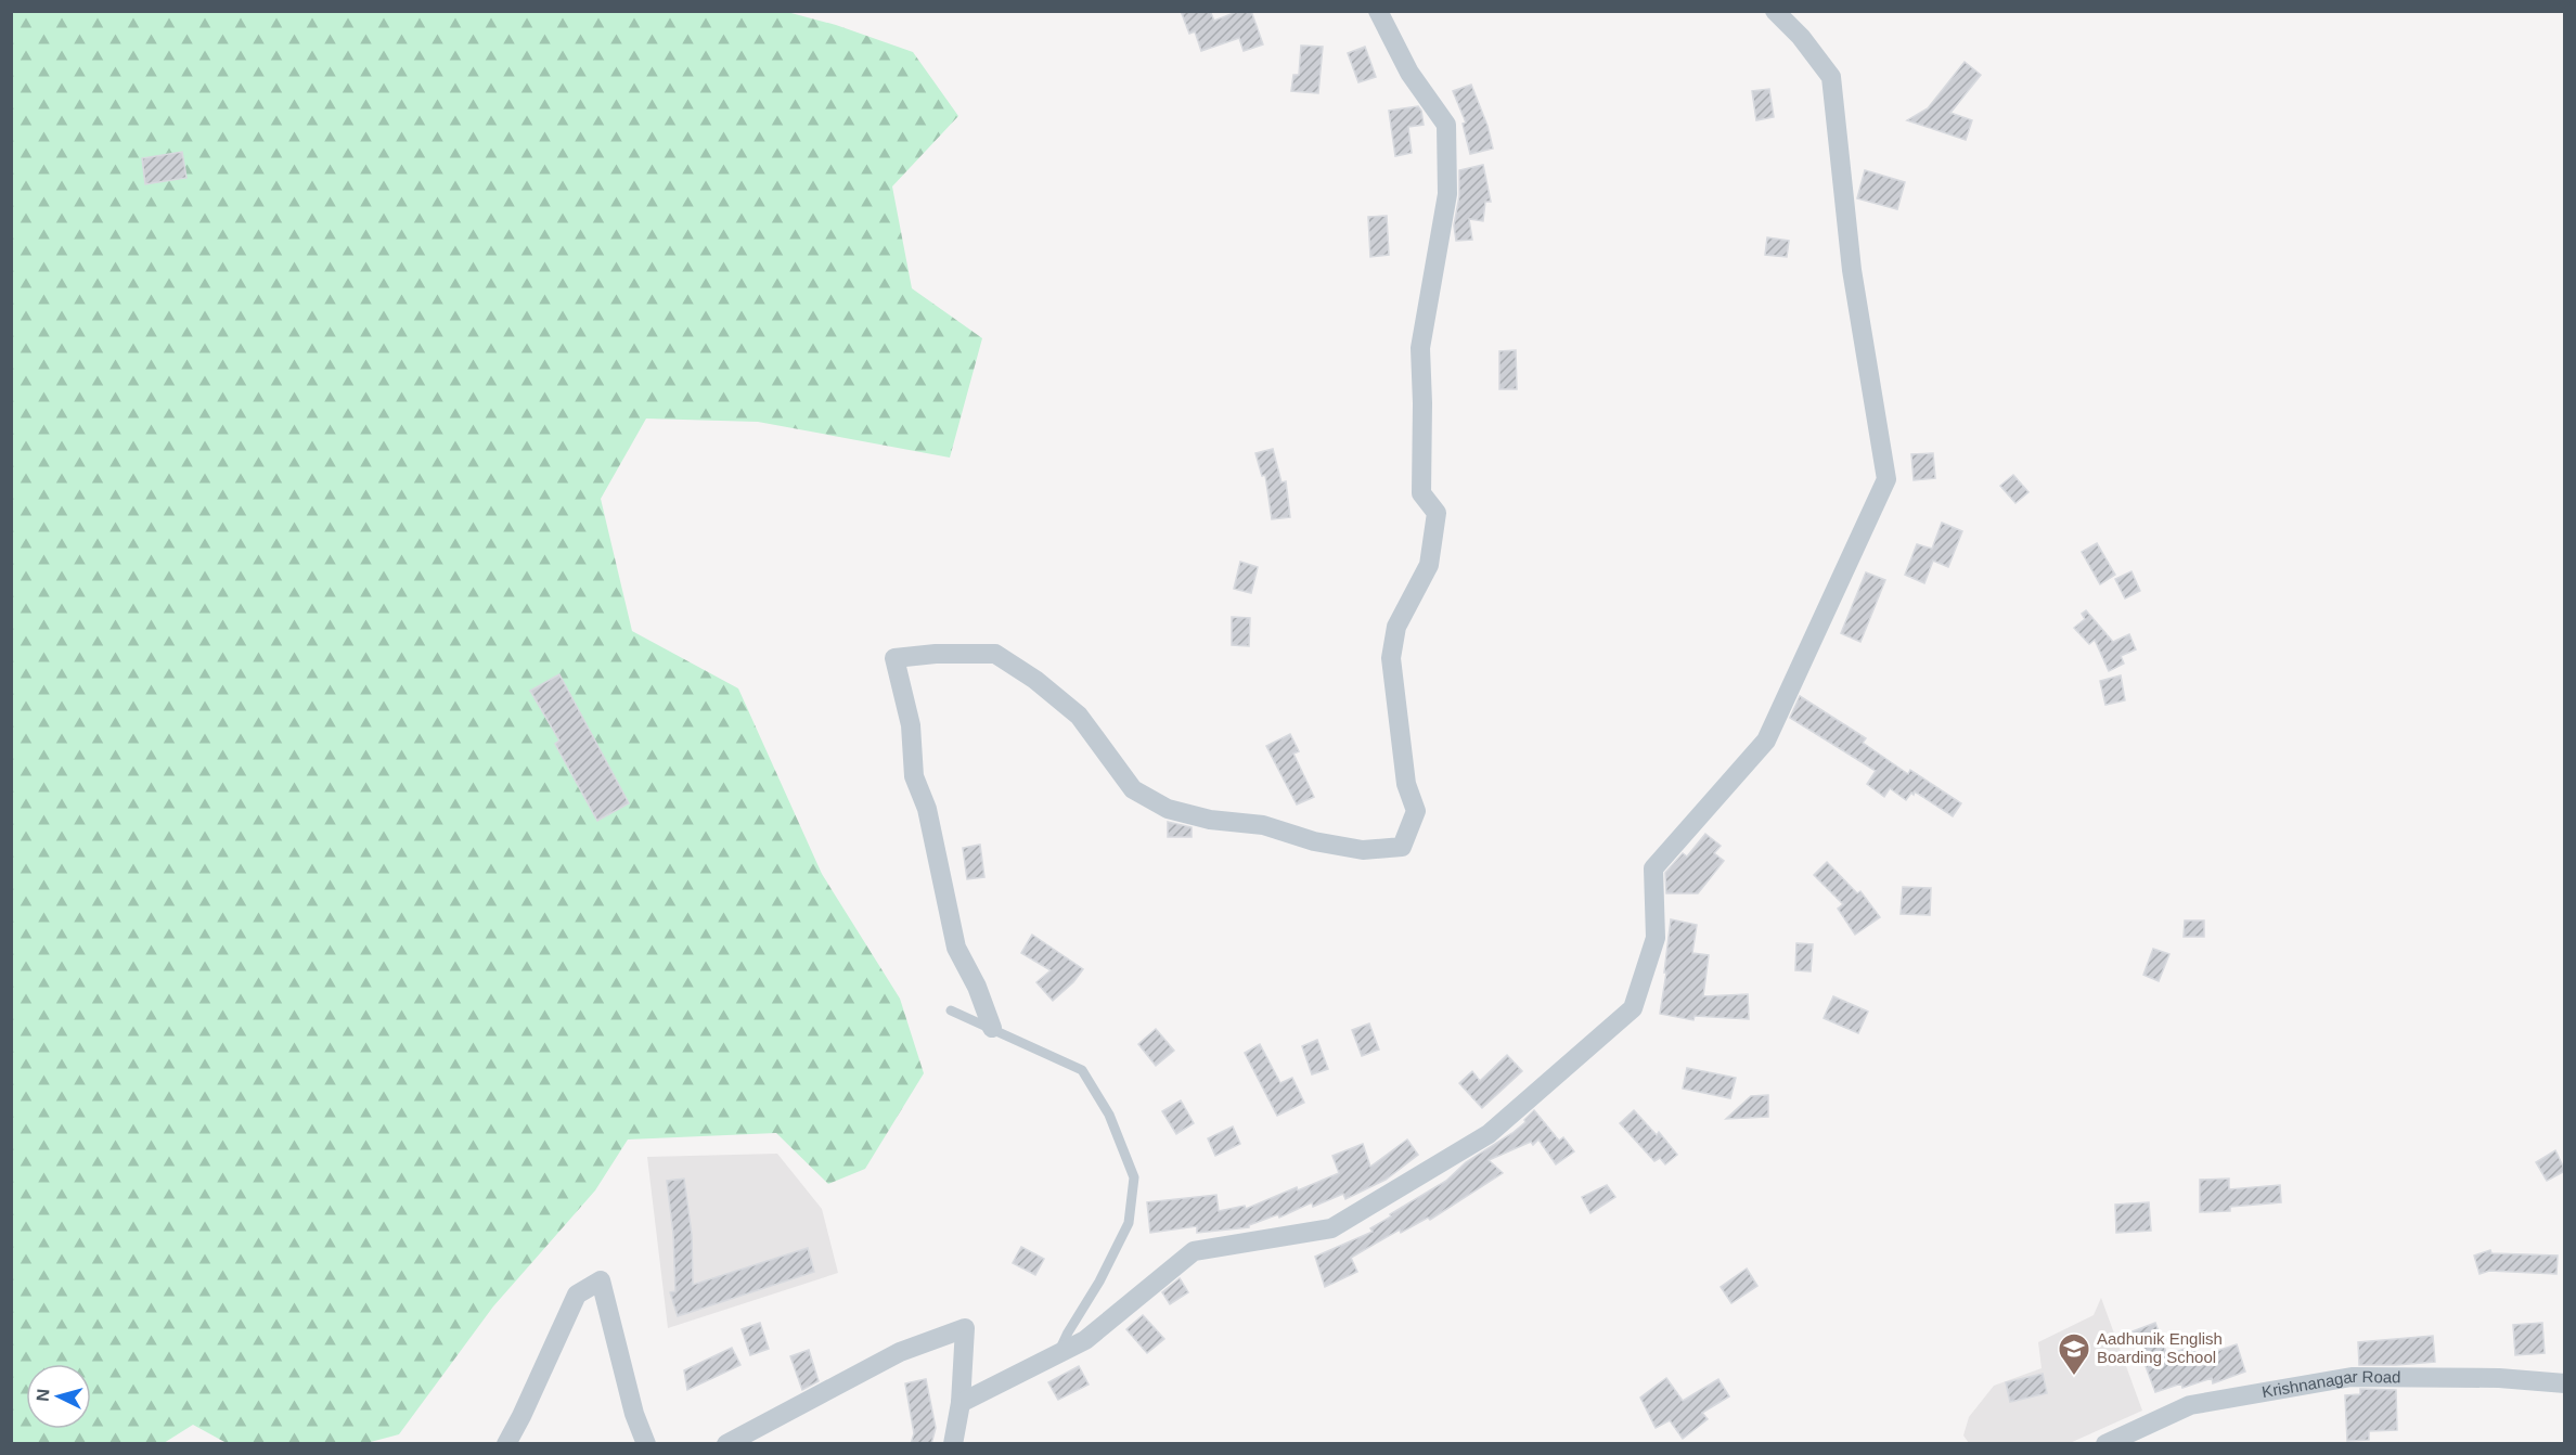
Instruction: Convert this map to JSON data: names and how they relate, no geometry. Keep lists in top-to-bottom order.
{
  "streets": {
    "street": ["Krishnanagar Road"]
  },
  "places": {
    "school or university": ["Aadhunik English Boarding School"]
  },
  "north": "left"
}
